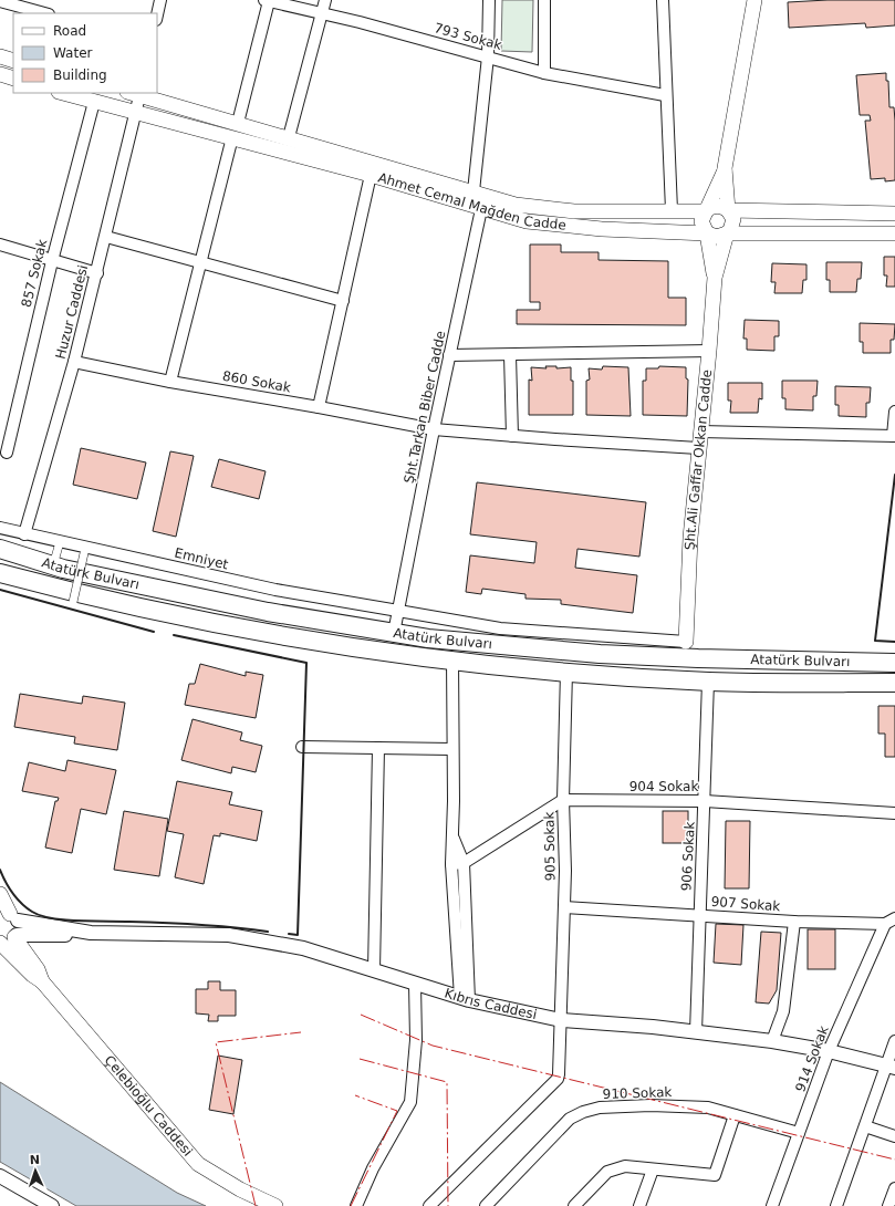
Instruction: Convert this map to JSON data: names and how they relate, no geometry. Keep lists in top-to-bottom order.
{
  "streets": {
    "highway": ["Atatürk Bulvarı"],
    "main road": ["Ahmet Cemal Mağden Cadde", "Şht.Ali Gaffar Okkan Cadde", "Çelebioğlu Caddesi"],
    "street": [
      "793 Sokak",
      "857 Sokak",
      "Huzur Caddesi",
      "860 Sokak",
      "Şht.Tarkan Biber Cadde",
      "Emniyet",
      "904 Sokak",
      "905 Sokak",
      "906 Sokak",
      "907 Sokak",
      "Kıbrıs Caddesi",
      "914 Sokak",
      "910 Sokak"
    ]
  },
  "crossings": [
    ["Ahmet Cemal Mağden Cadde", "857 Sokak"],
    ["Ahmet Cemal Mağden Cadde", "Huzur Caddesi"],
    ["Ahmet Cemal Mağden Cadde", "Şht.Tarkan Biber Cadde"],
    ["Ahmet Cemal Mağden Cadde", "Şht.Ali Gaffar Okkan Cadde"],
    ["Huzur Caddesi", "860 Sokak"],
    ["Huzur Caddesi", "Emniyet"],
    ["860 Sokak", "Şht.Tarkan Biber Cadde"],
    ["860 Sokak", "Şht.Ali Gaffar Okkan Cadde"],
    ["Şht.Tarkan Biber Cadde", "Emniyet"],
    ["Şht.Tarkan Biber Cadde", "Atatürk Bulvarı"],
    ["Şht.Ali Gaffar Okkan Cadde", "Emniyet"],
    ["Atatürk Bulvarı", "905 Sokak"],
    ["Atatürk Bulvarı", "906 Sokak"],
    ["904 Sokak", "905 Sokak"],
    ["904 Sokak", "906 Sokak"],
    ["905 Sokak", "907 Sokak"],
    ["905 Sokak", "Kıbrıs Caddesi"],
    ["906 Sokak", "907 Sokak"],
    ["906 Sokak", "Kıbrıs Caddesi"],
    ["907 Sokak", "914 Sokak"],
    ["Kıbrıs Caddesi", "914 Sokak"],
    ["Kıbrıs Caddesi", "Çelebioğlu Caddesi"],
    ["914 Sokak", "910 Sokak"]
  ],
  "legend": ["Road", "Water", "Building"],
  "north": "top"
}
